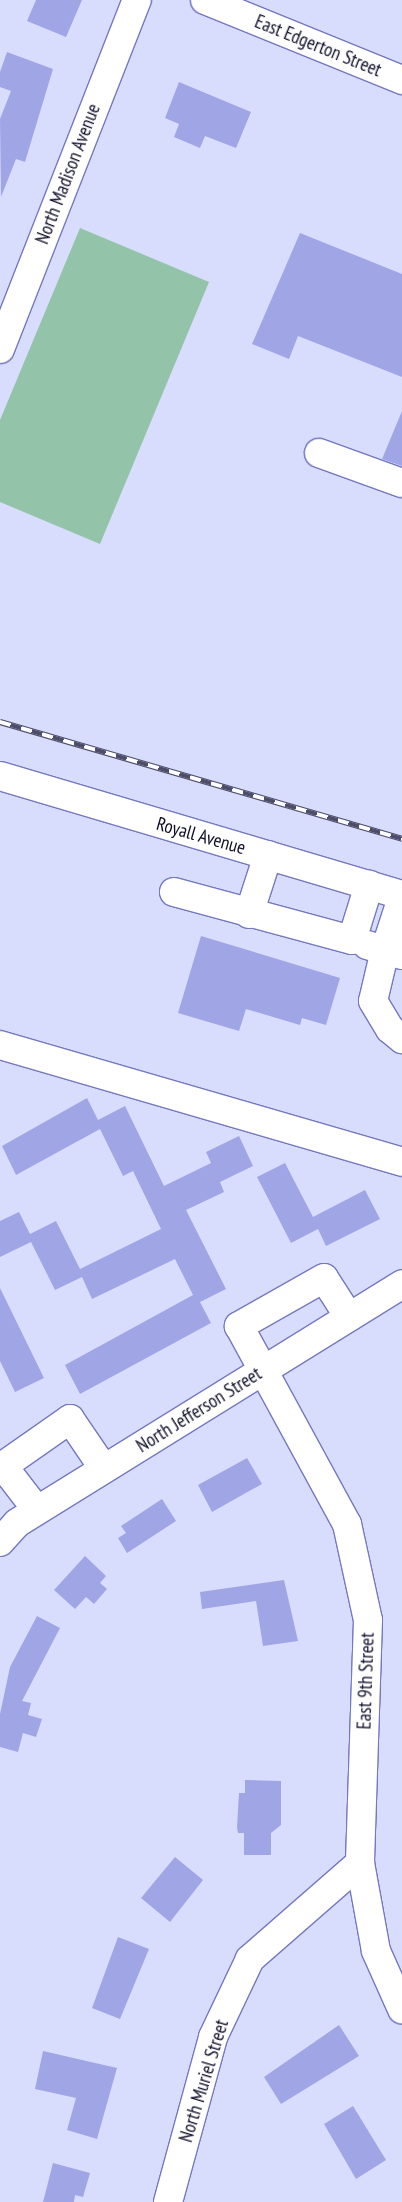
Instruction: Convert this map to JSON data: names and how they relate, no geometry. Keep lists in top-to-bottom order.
{
  "streets": {
    "street": [
      "East Edgerton Street",
      "North Madison Avenue",
      "Royall Avenue",
      "North Jefferson Street",
      "East 9th Street",
      "North Muriel Street"
    ]
  },
  "crossings": [
    ["North Jefferson Street", "East 9th Street"],
    ["East 9th Street", "North Muriel Street"]
  ]
}
